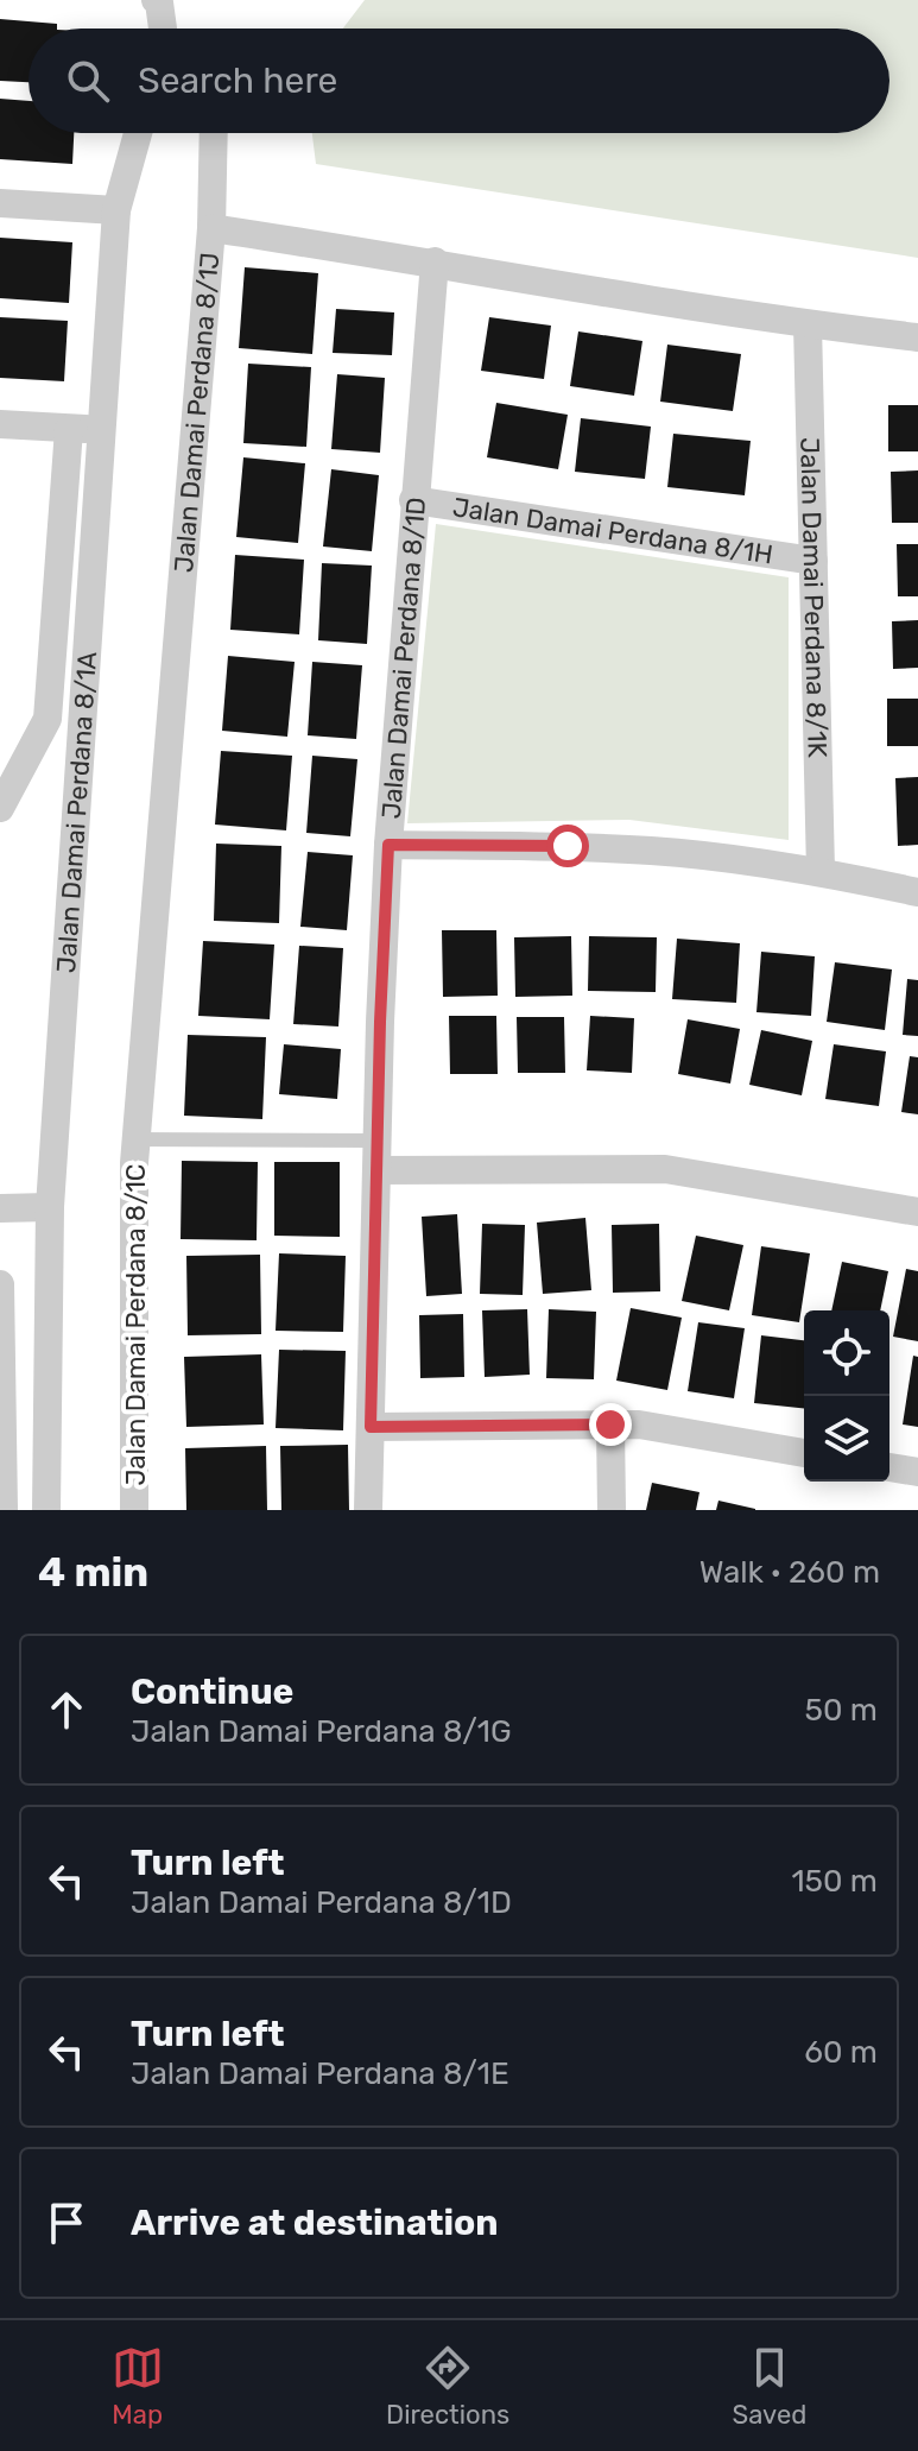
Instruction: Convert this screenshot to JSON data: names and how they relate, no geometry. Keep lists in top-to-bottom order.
{
  "streets": {
    "street": [
      "Jalan Damai Perdana 8/1J",
      "Jalan Damai Perdana 8/1H",
      "Jalan Damai Perdana 8/1K",
      "Jalan Damai Perdana 8/1D",
      "Jalan Damai Perdana 8/1A",
      "Jalan Damai Perdana 8/1C"
    ]
  },
  "crossings": [
    ["Jalan Damai Perdana 8/1J", "Jalan Damai Perdana 8/1K"],
    ["Jalan Damai Perdana 8/1J", "Jalan Damai Perdana 8/1D"],
    ["Jalan Damai Perdana 8/1J", "Jalan Damai Perdana 8/1C"],
    ["Jalan Damai Perdana 8/1H", "Jalan Damai Perdana 8/1K"],
    ["Jalan Damai Perdana 8/1H", "Jalan Damai Perdana 8/1D"]
  ],
  "page": {
    "search": "Search here",
    "heading": ["4 min", "Walk · 260 m"],
    "list": [
      ["Continue", "Jalan Damai Perdana 8/1G", "50 m"],
      ["Turn left", "Jalan Damai Perdana 8/1D", "150 m"],
      ["Turn left", "Jalan Damai Perdana 8/1E", "60 m"],
      "Arrive at destination"
    ],
    "nav": ["Map", "Directions", "Saved"]
  }
}
